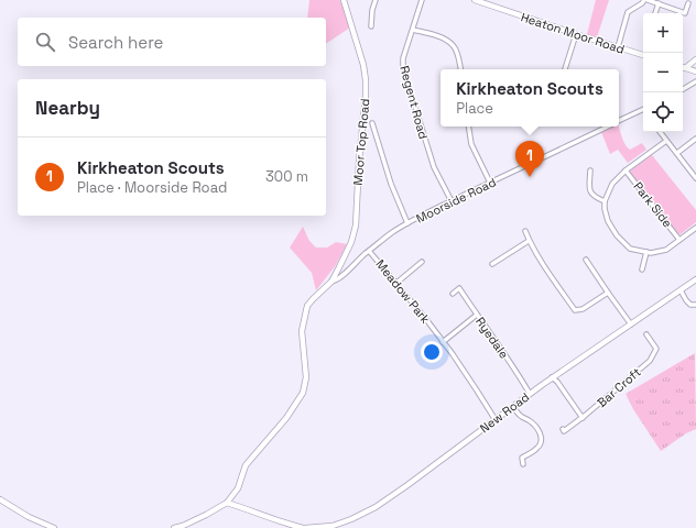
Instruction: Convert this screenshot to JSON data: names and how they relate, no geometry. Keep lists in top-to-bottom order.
{
  "streets": {
    "street": [
      "Heaton Moor Road",
      "Regent Road",
      "Moor Top Road",
      "Moorside Road",
      "Park Side",
      "Meadow Park",
      "Ryedale",
      "Bar Croft",
      "New Road"
    ]
  },
  "crossings": [
    ["Regent Road", "Moorside Road"],
    ["Moor Top Road", "Moorside Road"],
    ["Moor Top Road", "New Road"],
    ["Moorside Road", "Meadow Park"],
    ["Meadow Park", "New Road"],
    ["Ryedale", "New Road"]
  ],
  "page": {
    "map_buttons": ["+", "−"],
    "search": "Search here",
    "popup": ["Kirkheaton Scouts", "Place"],
    "heading": "Nearby",
    "list": [
      {
        "mark": "1",
        "name": "Kirkheaton Scouts",
        "note": "Place · Moorside Road",
        "value": "300 m"
      }
    ],
    "pins": "1"
  }
}
